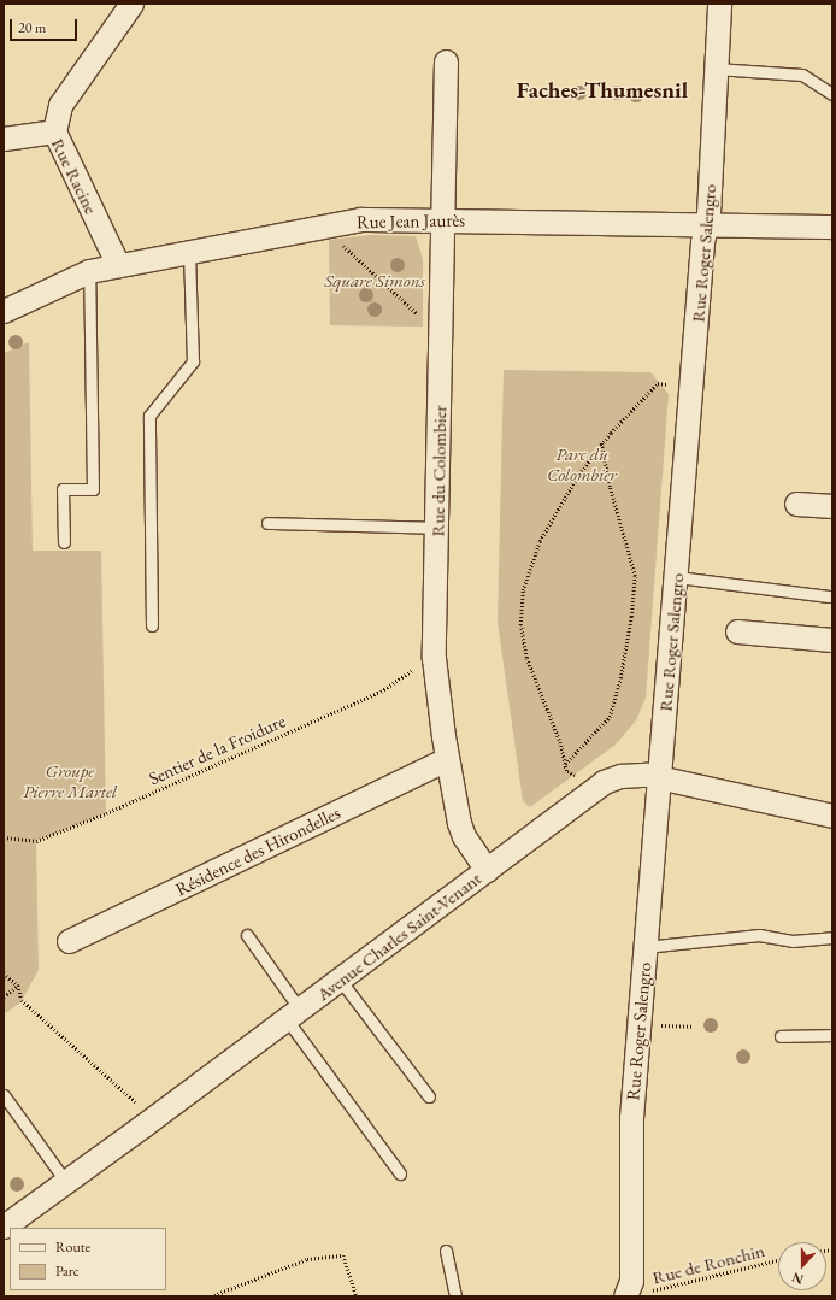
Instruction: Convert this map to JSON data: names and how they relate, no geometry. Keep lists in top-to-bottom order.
{
  "streets": {
    "street": [
      "Rue Racine",
      "Rue Jean Jaurès",
      "Rue Roger Salengro",
      "Rue du Colombier",
      "Résidence des Hirondelles",
      "Avenue Charles Saint-Venant"
    ],
    "path": ["Sentier de la Froidure", "Rue de Ronchin"]
  },
  "crossings": [
    ["Rue Racine", "Rue Jean Jaurès"],
    ["Rue Jean Jaurès", "Rue Roger Salengro"],
    ["Rue Jean Jaurès", "Rue du Colombier"],
    ["Rue Roger Salengro", "Avenue Charles Saint-Venant"],
    ["Rue Roger Salengro", "Rue de Ronchin"],
    ["Rue du Colombier", "Sentier de la Froidure"],
    ["Rue du Colombier", "Résidence des Hirondelles"],
    ["Rue du Colombier", "Avenue Charles Saint-Venant"]
  ],
  "districts": ["Faches-Thumesnil"],
  "parks": ["Square Simons", "Parc du Colombier", "Groupe Pierre Martel"],
  "legend": ["Route", "Parc"],
  "scale_bar": "20 m",
  "north": "bottom"
}
